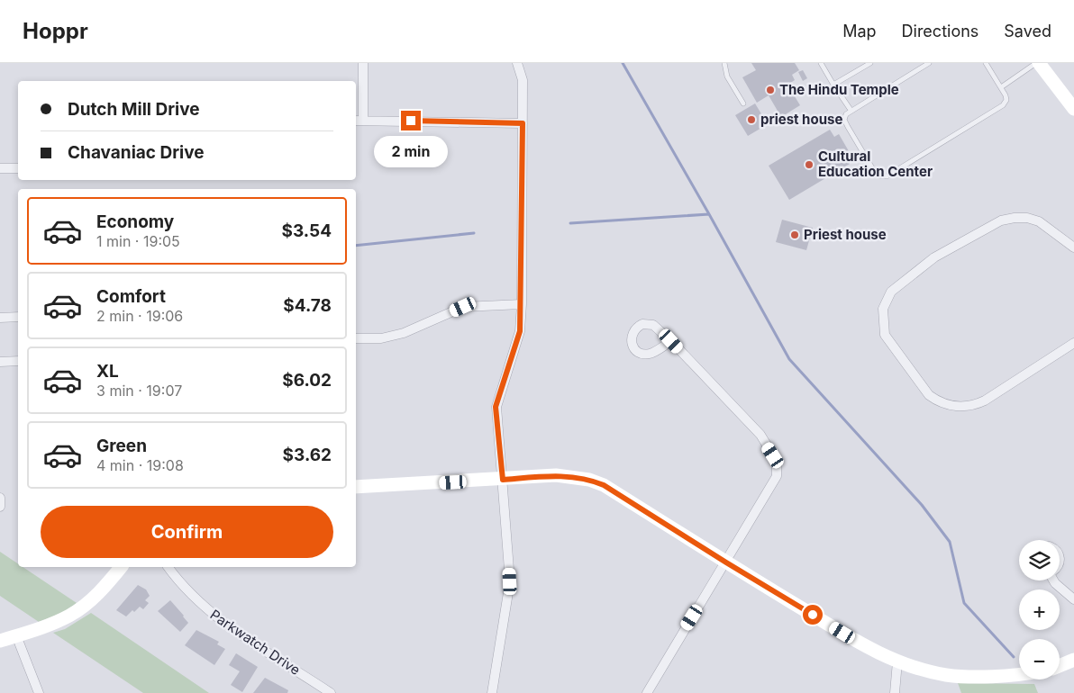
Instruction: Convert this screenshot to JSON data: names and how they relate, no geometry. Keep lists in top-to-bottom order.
{
  "streets": {
    "street": ["Parkwatch Drive"]
  },
  "places": [
    "The Hindu Temple",
    "priest house",
    "Cultural Education Center",
    "Priest house"
  ],
  "page": {
    "header": "Hoppr",
    "nav": ["Map", "Directions", "Saved"],
    "banner": ["Dutch Mill Drive", "Chavaniac Drive"],
    "bubble": "2 min",
    "list": [
      {
        "name": "Economy",
        "note": "1 min · 19:05",
        "value": "$3.54"
      },
      {
        "name": "Comfort",
        "note": "2 min · 19:06",
        "value": "$4.78"
      },
      {
        "name": "XL",
        "note": "3 min · 19:07",
        "value": "$6.02"
      },
      {
        "name": "Green",
        "note": "4 min · 19:08",
        "value": "$3.62"
      }
    ],
    "buttons": "Confirm",
    "map_buttons": ["+", "−"]
  }
}
